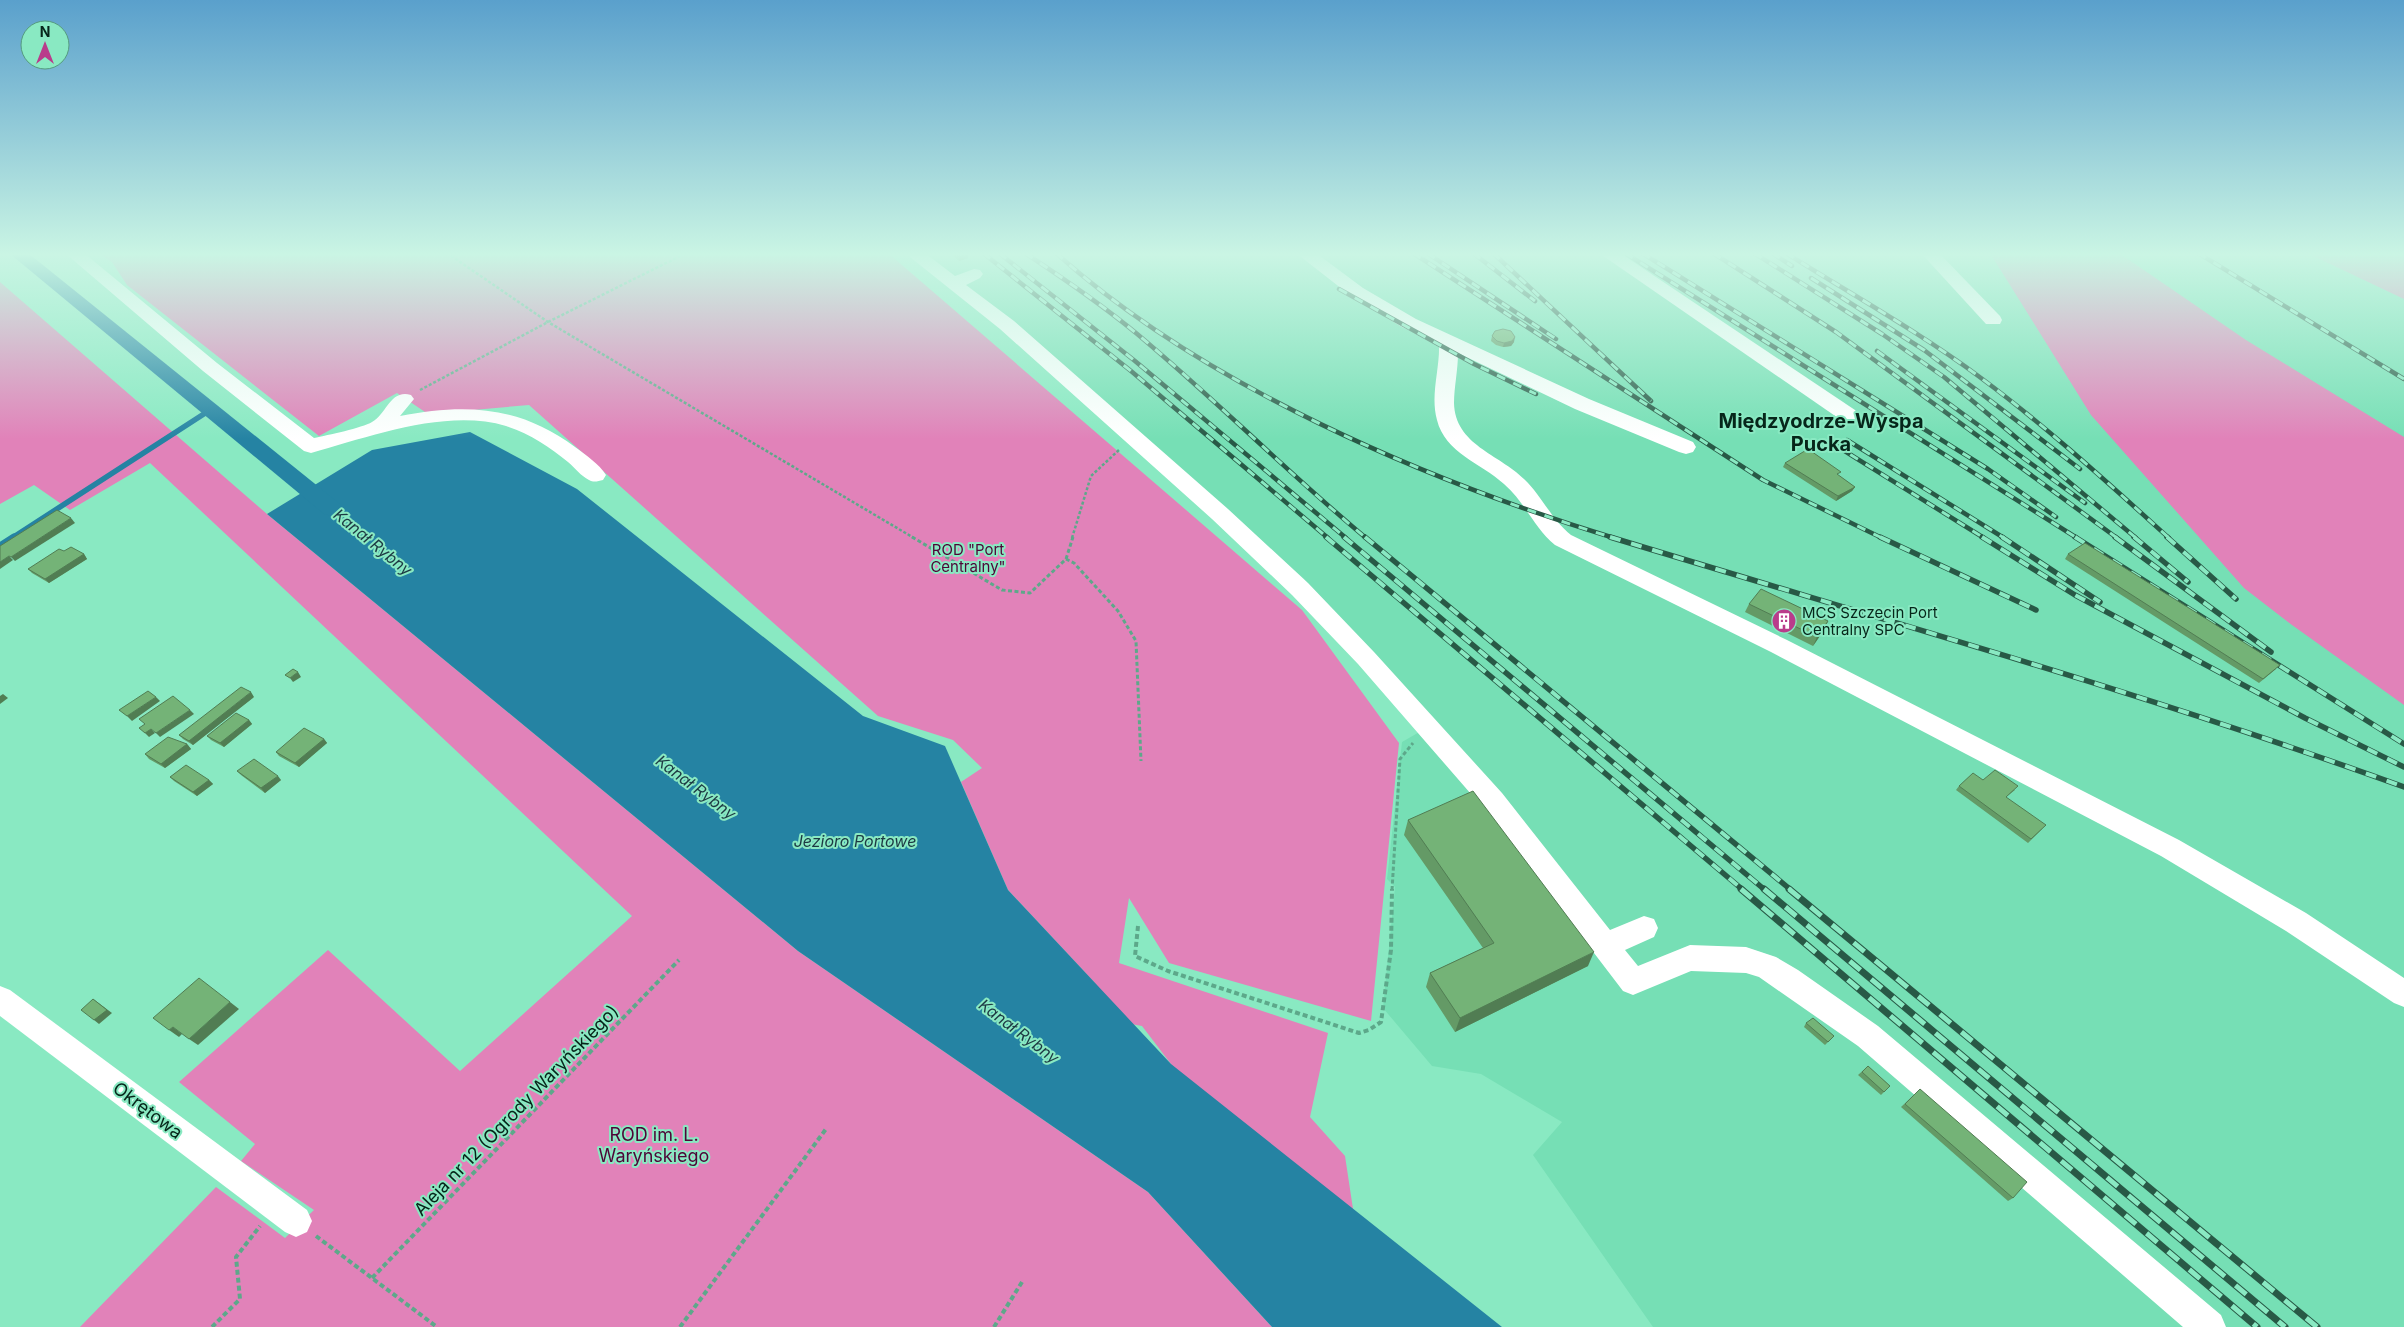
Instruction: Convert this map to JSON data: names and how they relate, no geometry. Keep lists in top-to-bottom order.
{
  "streets": {
    "lane": ["Okrętowa"],
    "path": ["Aleja nr 12 (Ogrody Waryńskiego)"]
  },
  "districts": ["Międzyodrze-Wyspa Pucka"],
  "water": ["Kanał Rybny", "Jezioro Portowe"],
  "parks": ["ROD \"Port Centralny\"", "ROD im. L. Waryńskiego"],
  "places": {
    "building": ["MCS Szczecin Port Centralny SPC"]
  },
  "north": "top"
}
